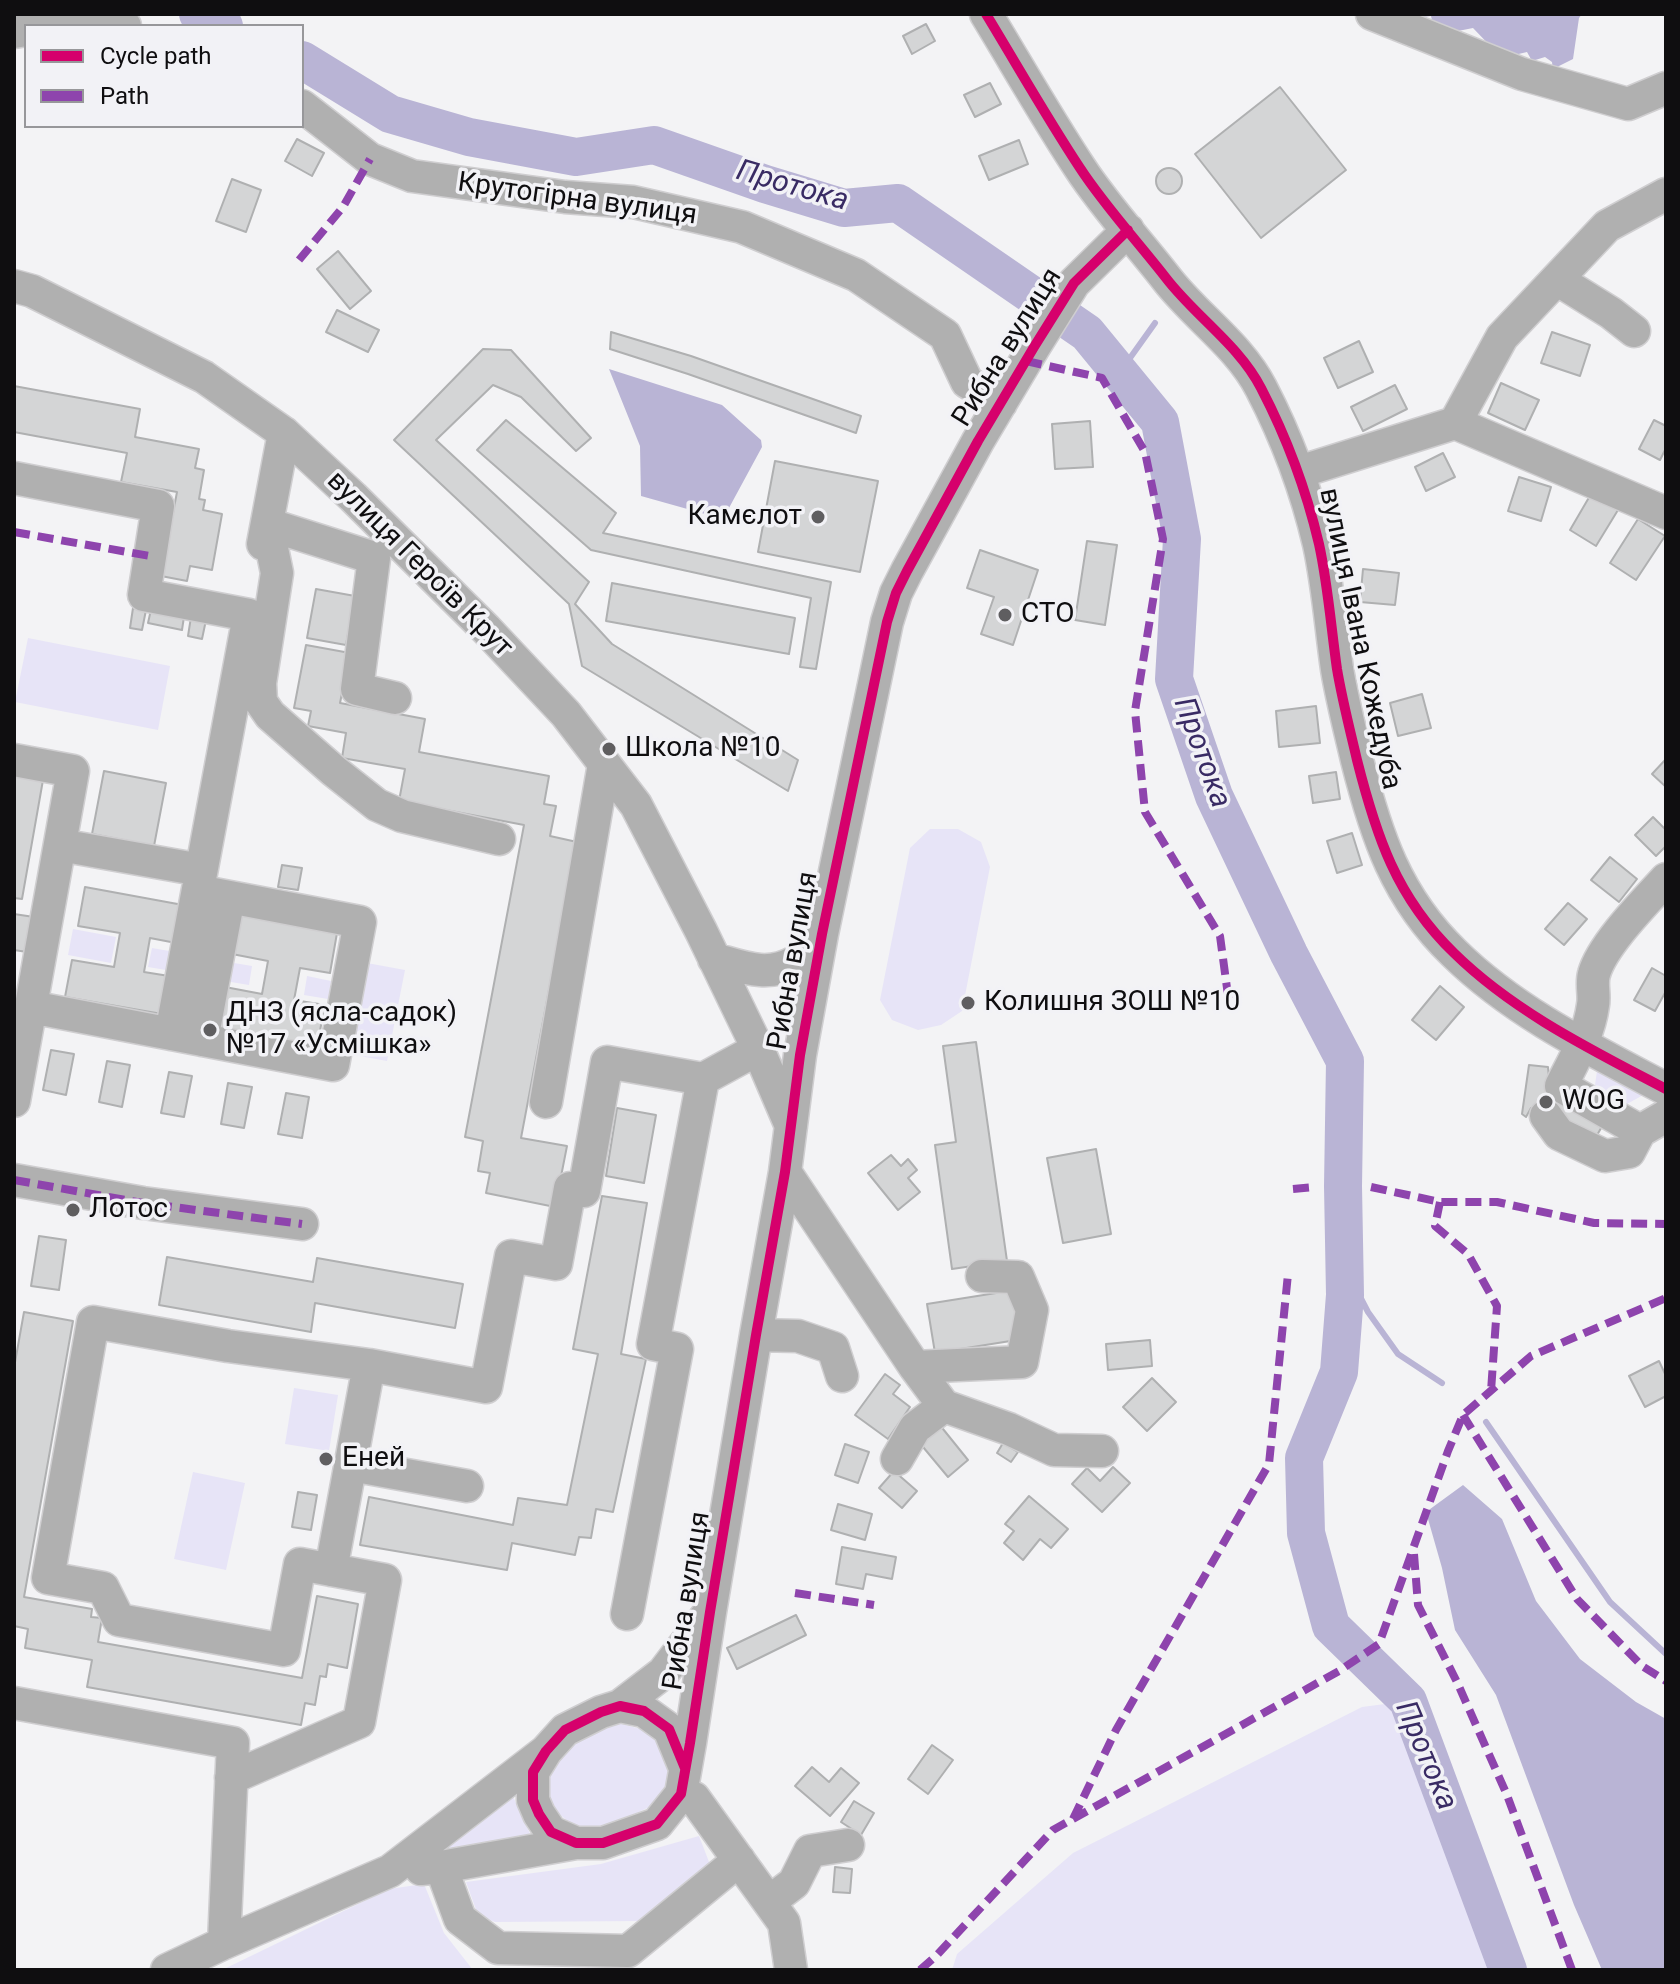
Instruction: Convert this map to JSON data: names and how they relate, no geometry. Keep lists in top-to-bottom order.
{
  "streets": {
    "street": [
      "Крутогірна вулиця",
      "Рибна вулиця",
      "вулиця Героїв Крут",
      "вулиця Івана Кожедуба"
    ]
  },
  "crossings": [
    ["Крутогірна вулиця", "Рибна вулиця"],
    ["Рибна вулиця", "вулиця Героїв Крут"],
    ["Рибна вулиця", "вулиця Івана Кожедуба"]
  ],
  "water": ["Протока"],
  "places": [
    "Камєлот",
    "СТО",
    "Школа №10",
    "Колишня ЗОШ №10",
    "ДНЗ (ясла-садок) №17 «Усмішка»",
    "WOG",
    "Лотос",
    "Еней"
  ],
  "legend": ["Cycle path", "Path"]
}
